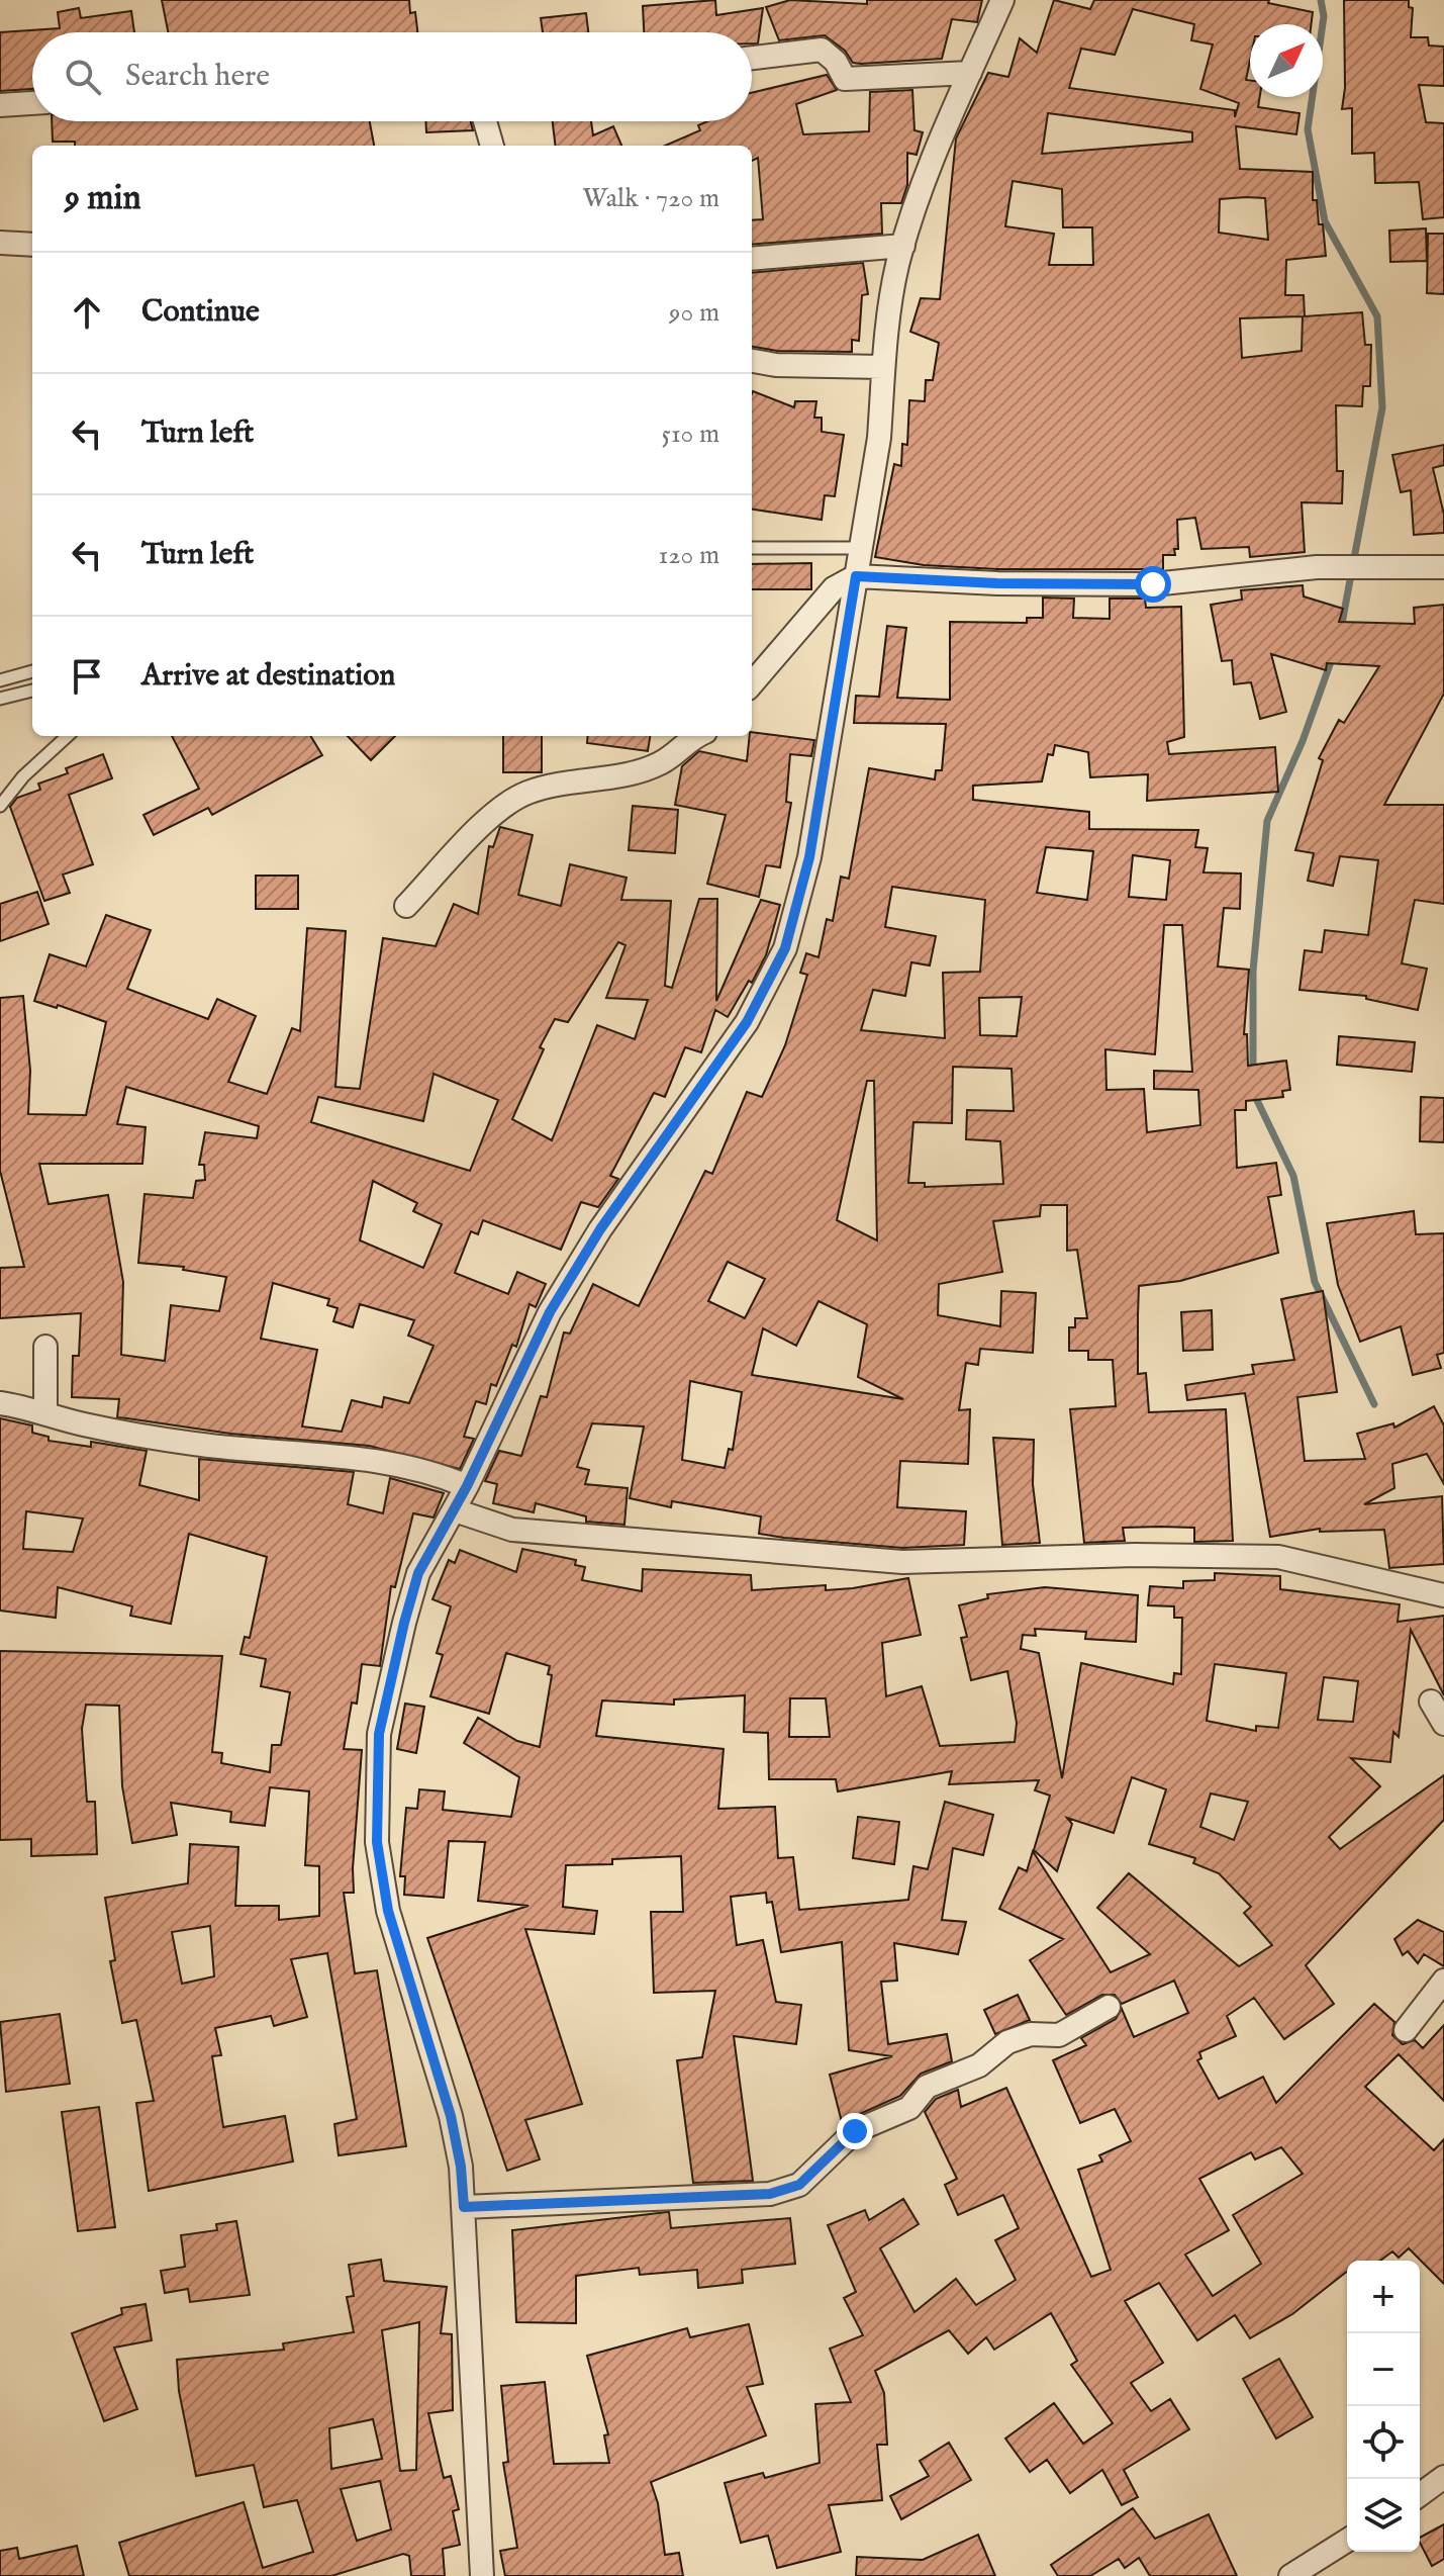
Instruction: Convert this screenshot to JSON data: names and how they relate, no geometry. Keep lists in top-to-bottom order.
{
  "north": "top right",
  "page": {
    "search": "Search here",
    "heading": ["9 min", "Walk · 720 m"],
    "list": [
      ["Continue", "90 m"],
      ["Turn left", "510 m"],
      ["Turn left", "120 m"],
      "Arrive at destination"
    ],
    "map_buttons": ["+", "−"]
  }
}
